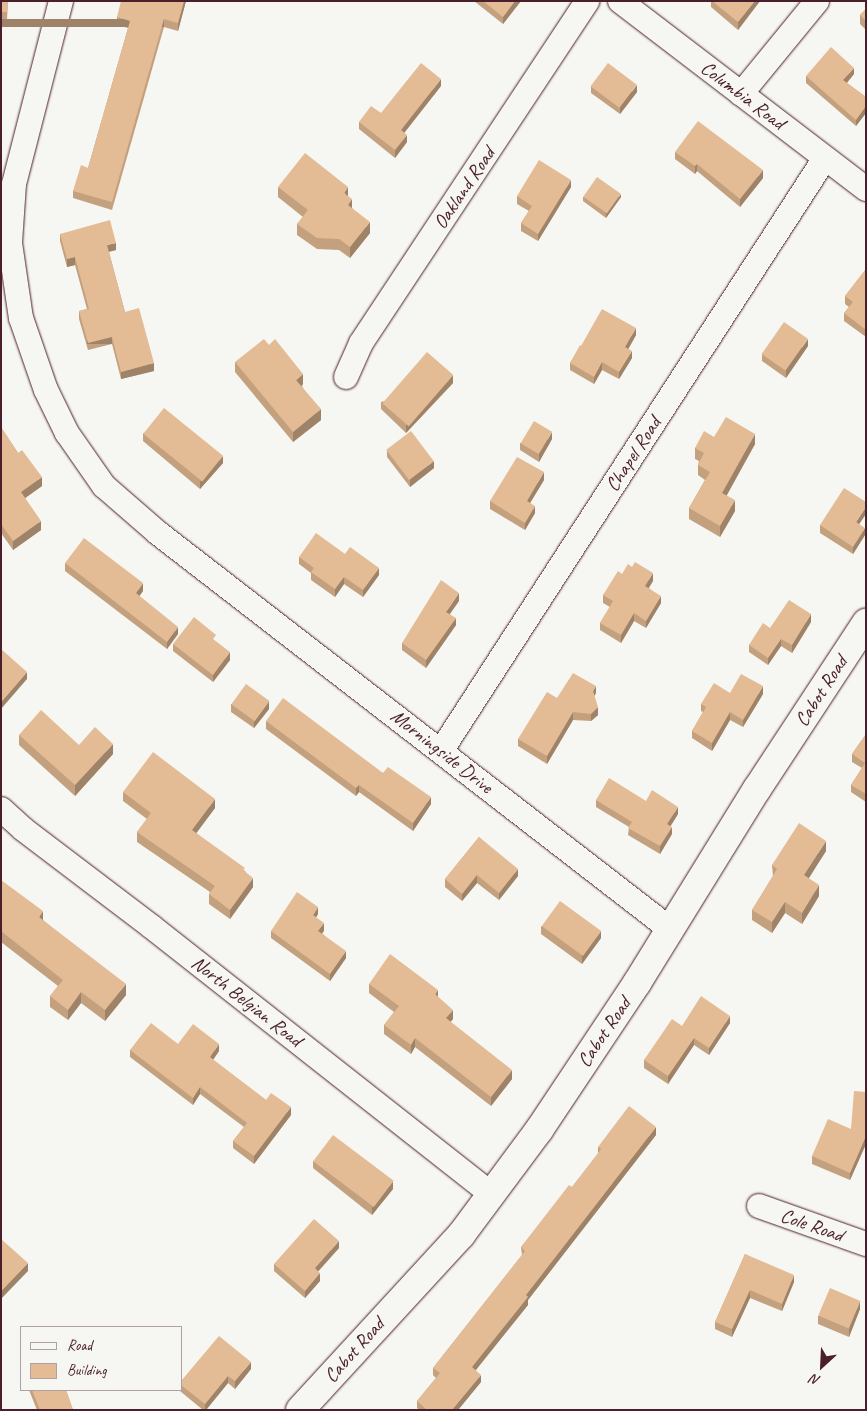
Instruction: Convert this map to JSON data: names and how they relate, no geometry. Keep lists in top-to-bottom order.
{
  "streets": {
    "street": [
      "Columbia Road",
      "Oakland Road",
      "Chapel Road",
      "Cabot Road",
      "Morningside Drive",
      "North Belgian Road",
      "Cole Road"
    ]
  },
  "crossings": [
    ["Columbia Road", "Chapel Road"],
    ["Chapel Road", "Morningside Drive"],
    ["Cabot Road", "Morningside Drive"],
    ["Cabot Road", "North Belgian Road"]
  ],
  "legend": ["Road", "Building"],
  "north": "bottom left"
}
